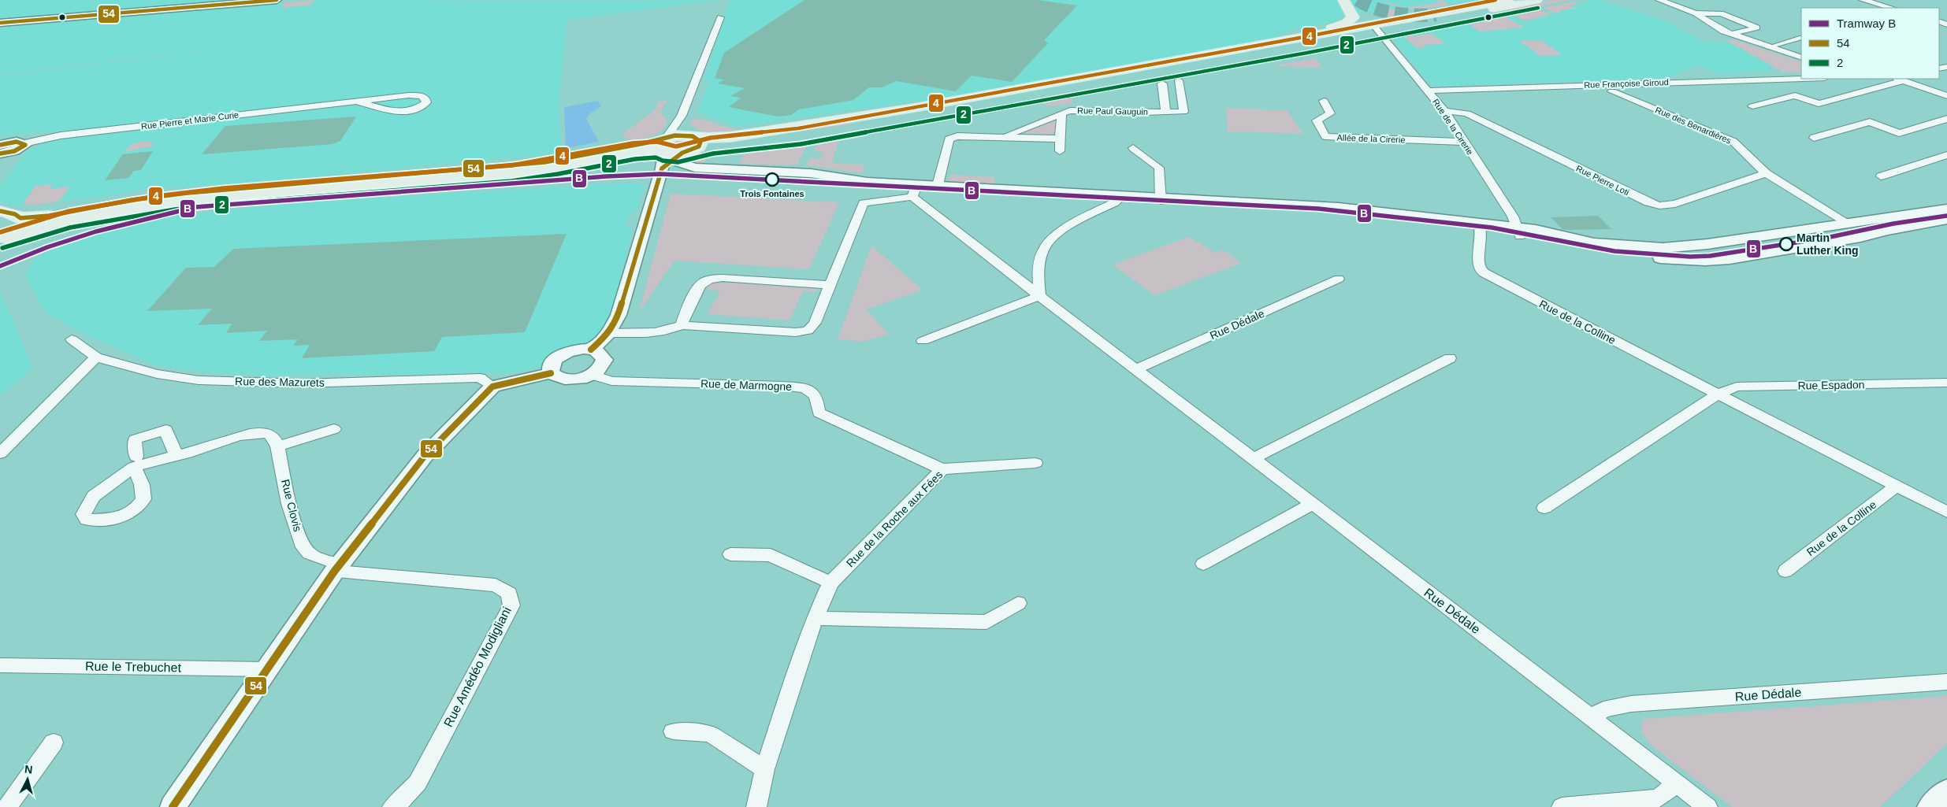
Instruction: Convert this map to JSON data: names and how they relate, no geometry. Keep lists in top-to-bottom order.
{
  "streets": {
    "street": [
      "Rue Françoise Giroud",
      "Rue Paul Gauguin",
      "Rue Pierre et Marie Curie",
      "Rue des Benardières",
      "Rue de la Cirerie",
      "Allée de la Cirerie",
      "Rue Pierre Loti",
      "Rue de la Colline",
      "Rue Dédale",
      "Rue des Mazurets",
      "Rue de Marmogne",
      "Rue Espadon",
      "Rue Clovis",
      "Rue de la Roche aux Fées",
      "Rue le Trebuchet",
      "Rue Amédéo Modigliani"
    ]
  },
  "crossings": [
    ["Rue Françoise Giroud", "Rue de la Cirerie"],
    ["Rue des Benardières", "Rue Pierre Loti"],
    ["Rue de la Cirerie", "Allée de la Cirerie"],
    ["Rue de la Cirerie", "Rue Pierre Loti"],
    ["Rue de la Colline", "Rue Espadon"],
    ["Rue de Marmogne", "Rue de la Roche aux Fées"],
    ["Rue Clovis", "Rue Amédéo Modigliani"]
  ],
  "places": ["Trois Fontaines", "Martin Luther King"],
  "lines": [
    "transit line 54",
    "transit line 4",
    "transit line 2",
    "tram line B"
  ],
  "legend": ["Tramway B", "54", "2"],
  "north": "top"
}
